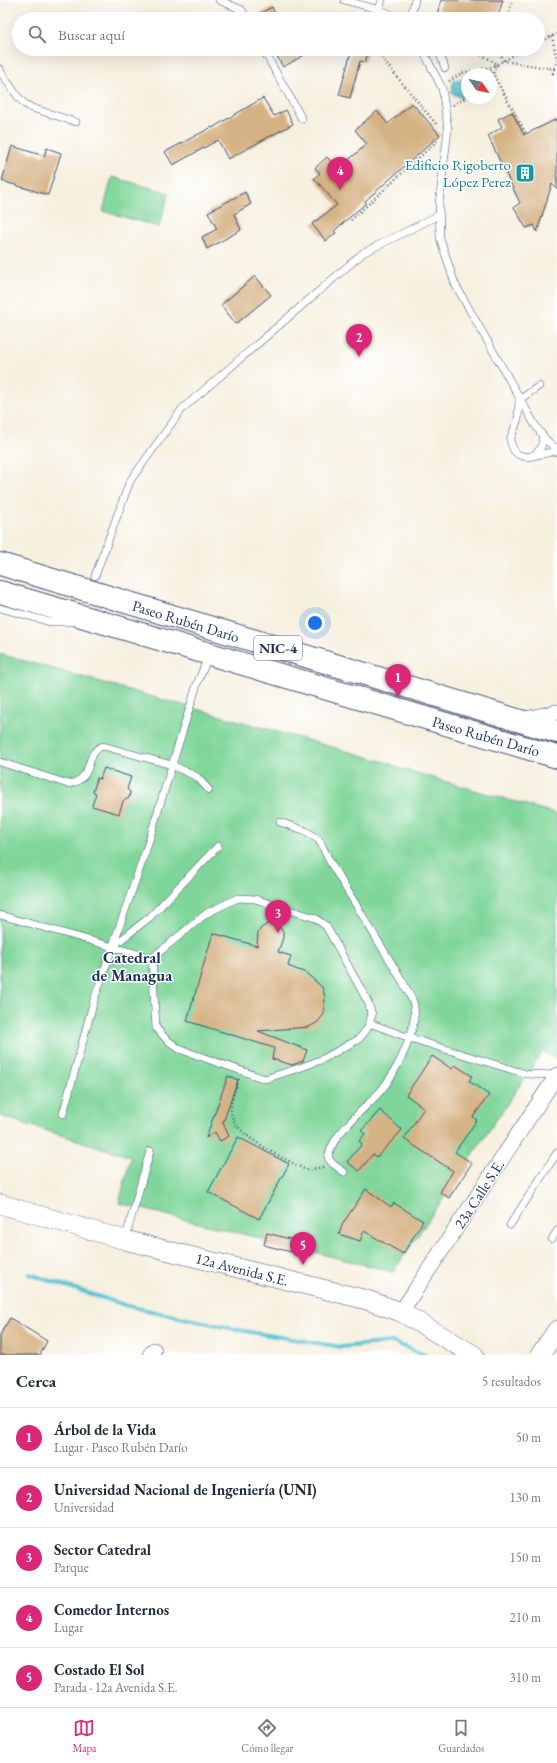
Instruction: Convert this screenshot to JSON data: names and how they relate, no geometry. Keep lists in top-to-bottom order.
{
  "streets": {
    "highway": ["Paseo Rubén Darío", "NIC-4"],
    "street": ["23a Calle S.E.", "12a Avenida S.E."]
  },
  "crossings": [
    ["23a Calle S.E.", "12a Avenida S.E."]
  ],
  "districts": ["Catedral de Managua"],
  "places": {
    "building": ["Edificio Rigoberto López Perez"]
  },
  "north": "bottom right",
  "page": {
    "search": "Buscar aquí",
    "pins": [
      "4",
      "2",
      "1",
      "3",
      "5"
    ],
    "heading": ["Cerca", "5 resultados"],
    "list": [
      {
        "mark": "1",
        "name": "Árbol de la Vida",
        "note": "Lugar · Paseo Rubén Darío",
        "value": "50 m"
      },
      {
        "mark": "2",
        "name": "Universidad Nacional de Ingeniería (UNI)",
        "note": "Universidad",
        "value": "130 m"
      },
      {
        "mark": "3",
        "name": "Sector Catedral",
        "note": "Parque",
        "value": "150 m"
      },
      {
        "mark": "4",
        "name": "Comedor Internos",
        "note": "Lugar",
        "value": "210 m"
      },
      {
        "mark": "5",
        "name": "Costado El Sol",
        "note": "Parada · 12a Avenida S.E.",
        "value": "310 m"
      }
    ],
    "nav": ["Mapa", "Cómo llegar", "Guardados"]
  }
}
